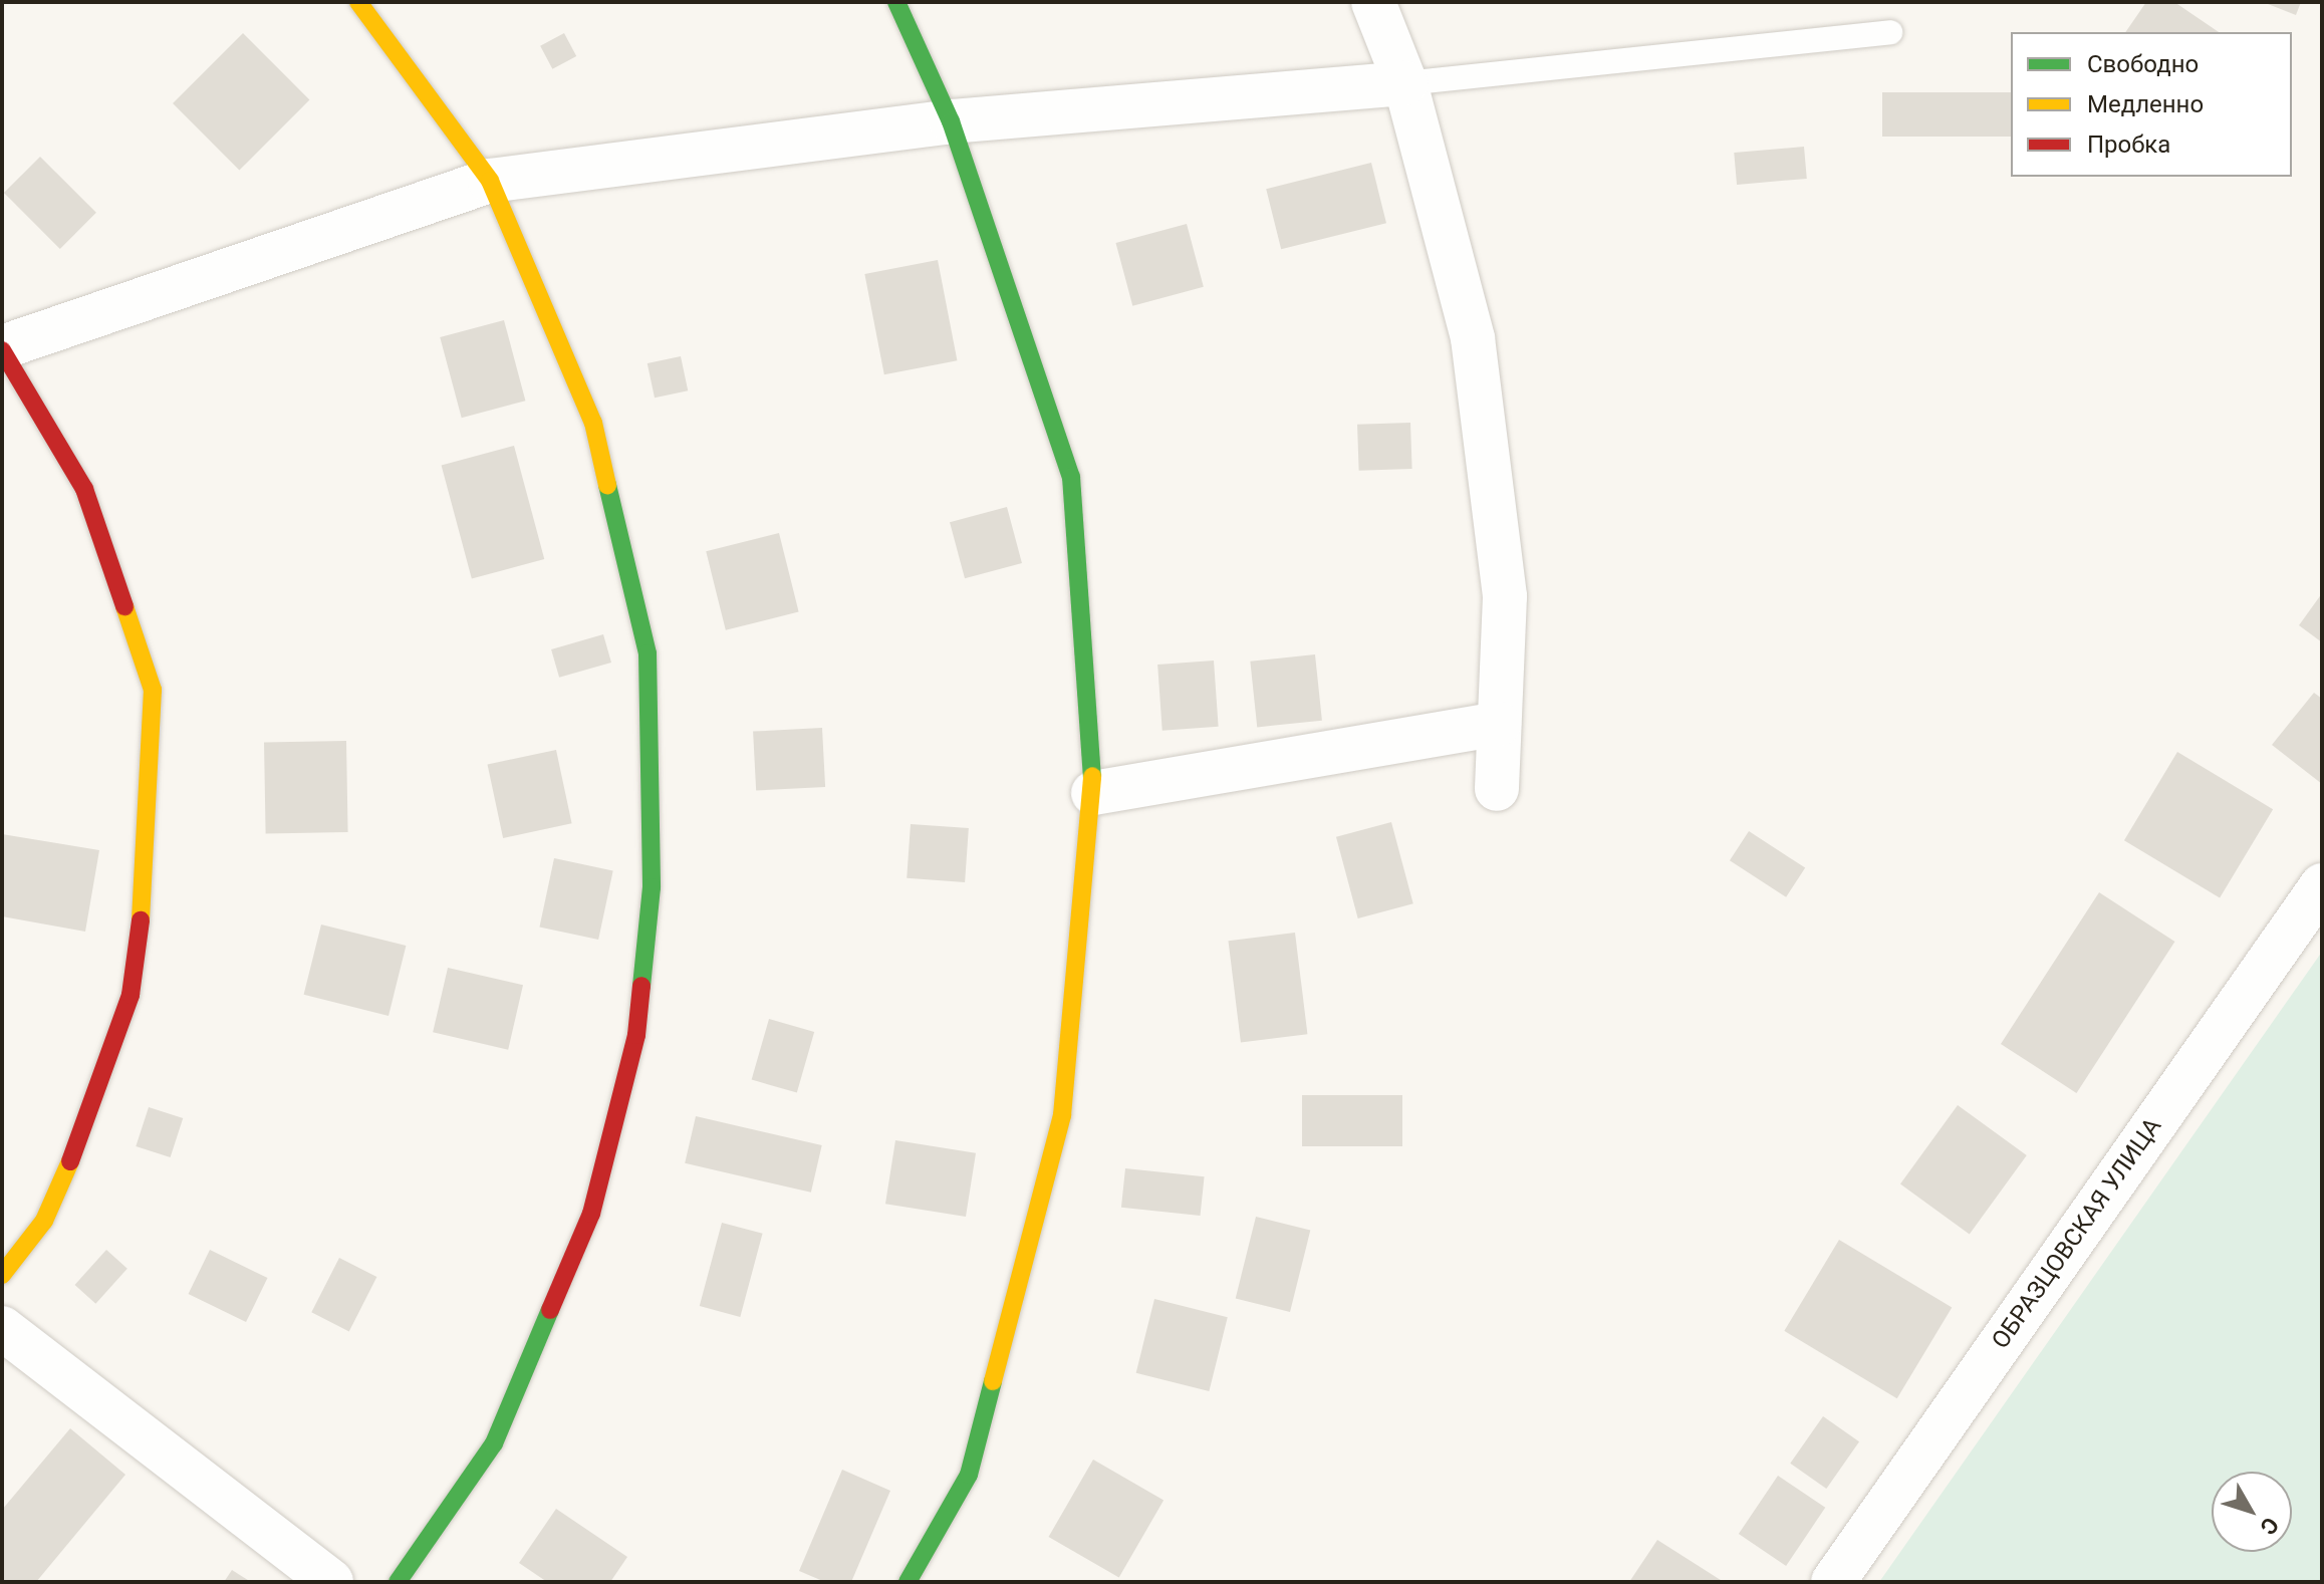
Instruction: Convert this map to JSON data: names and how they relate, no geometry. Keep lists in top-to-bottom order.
{
  "streets": {
    "street": ["ОБРАЗЦОВСКАЯ УЛИЦА"]
  },
  "legend": ["Свободно", "Медленно", "Пробка"],
  "north": "bottom right"
}
